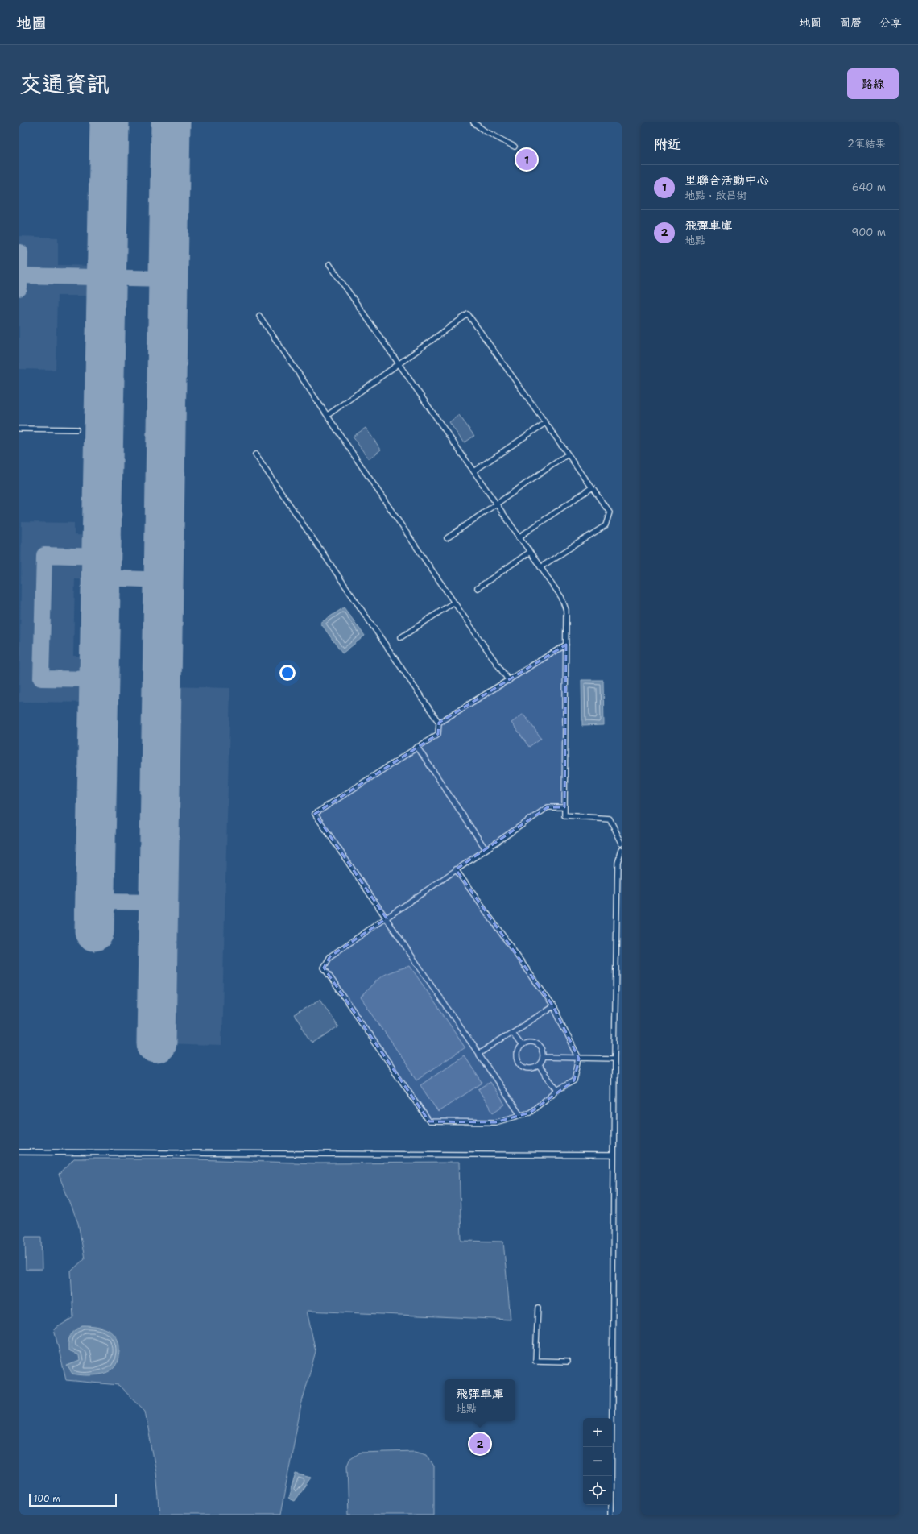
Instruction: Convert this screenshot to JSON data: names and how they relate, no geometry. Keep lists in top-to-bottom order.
{
  "scale_bar": "100 m",
  "page": {
    "header": "地圖",
    "nav": ["地圖", "圖層", "分享"],
    "title": "交通資訊",
    "buttons": "路線",
    "heading": ["附近", "2筆結果"],
    "pins": ["1", "2"],
    "list": [
      {
        "mark": "1",
        "name": "里聯合活動中心",
        "note": "地點 · 啟昌街",
        "value": "640 m"
      },
      {
        "mark": "2",
        "name": "飛彈車庫",
        "note": "地點",
        "value": "900 m"
      }
    ],
    "popup": ["飛彈車庫", "地點"],
    "map_buttons": ["+", "−"],
    "scale": "100 m"
  }
}
